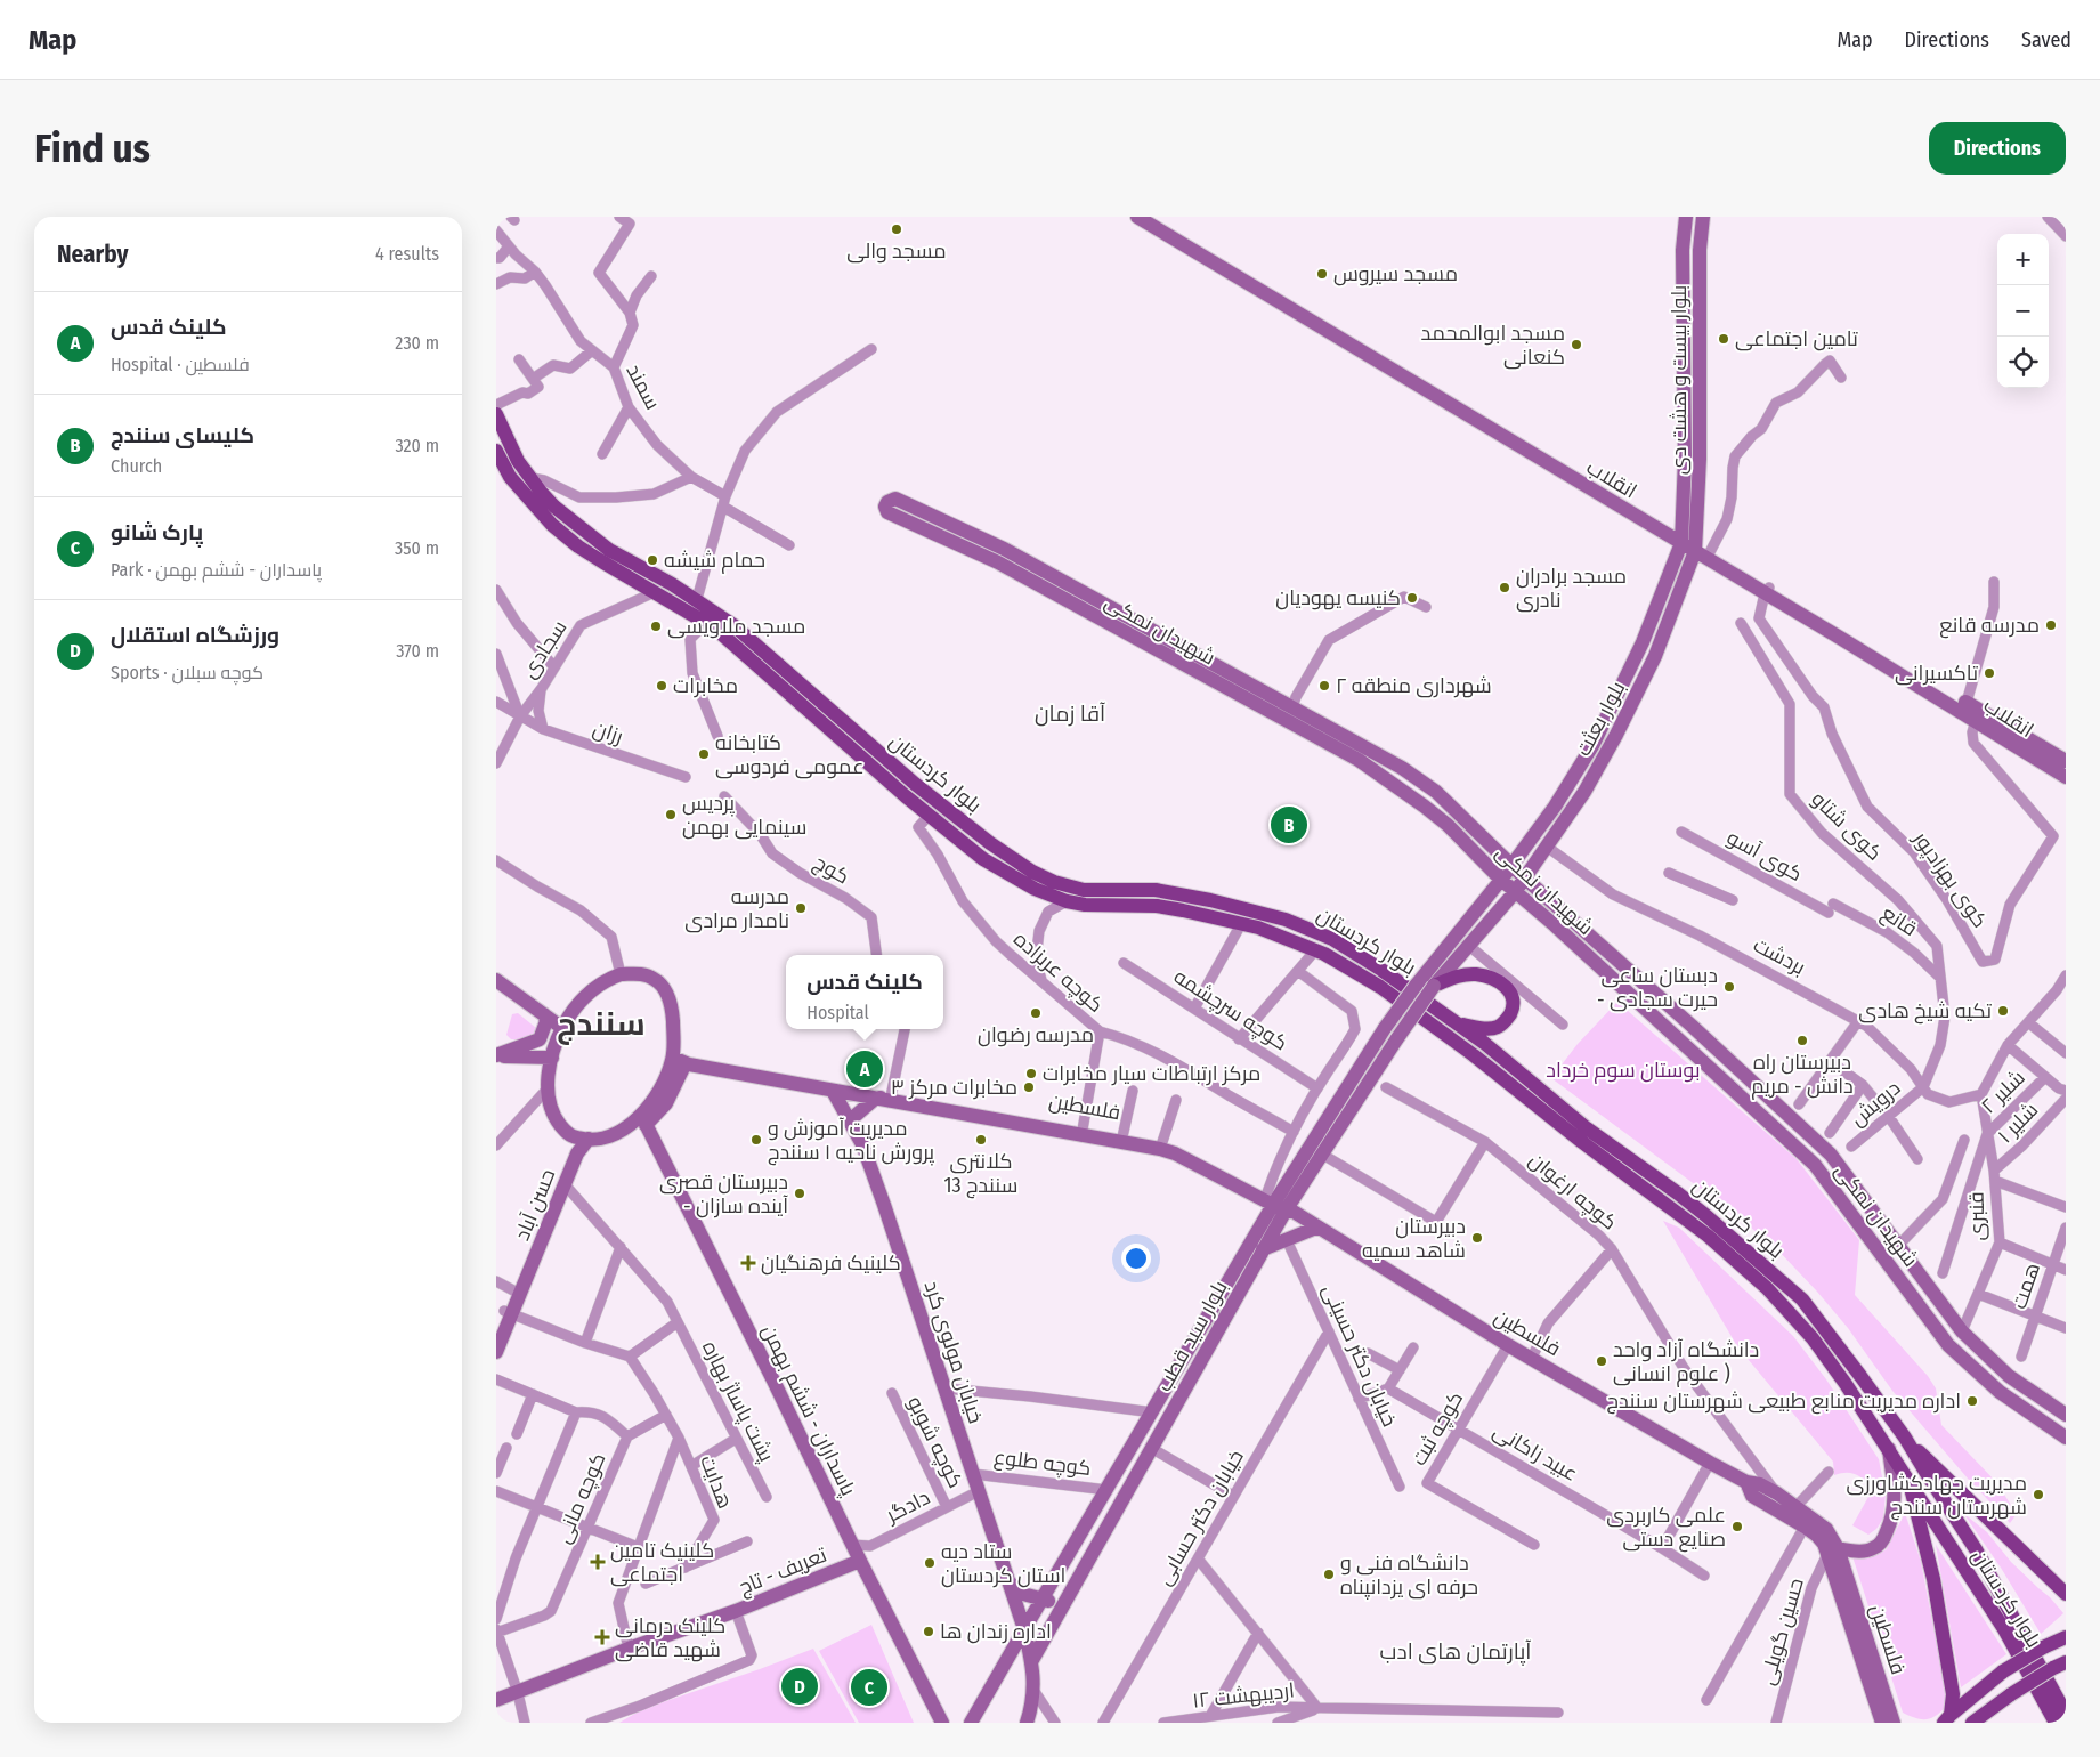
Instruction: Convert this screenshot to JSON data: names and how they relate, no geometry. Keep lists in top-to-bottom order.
{
  "streets": {
    "main road": [
      "بلوار بیست و هشت دی",
      "انقلاب",
      "شهیدان نمکی",
      "بلوار بعثت",
      "بلوار کردستان",
      "فلسطین",
      "حسن آباد",
      "بلوار سید قطب",
      "خیابان مولوی کرد",
      "پاسداران - ششم بهمن",
      "تعریف - تاج"
    ],
    "street": [
      "سمند",
      "سجادی",
      "رزان",
      "کوی شتاو",
      "کوی آسو",
      "کوچ",
      "کوی بهزادپور",
      "قانع",
      "بردشت",
      "کوچه عربزاده",
      "کوچه سرچشمه",
      "شلیر ۲",
      "درویش",
      "شلیر ۱",
      "کوچه ارغوان",
      "قنبری",
      "همت",
      "خیابان دکتر حسینی",
      "پشت پاساژ بهاره",
      "کوچه ثبت",
      "کوچه شوبو",
      "عبید زاکانی",
      "کوچه طلوع",
      "هدایت",
      "کوچه مانی",
      "دادگر",
      "خیابان دکتر حسابی",
      "حسین گویلی",
      "۱۲ اردیبهشت"
    ]
  },
  "crossings": [
    ["بلوار بیست و هشت دی", "انقلاب"],
    ["بلوار بیست و هشت دی", "بلوار بعثت"],
    ["انقلاب", "بلوار بعثت"],
    ["انقلاب", "کوی بهزادپور"],
    ["شهیدان نمکی", "بلوار بعثت"],
    ["شهیدان نمکی", "قنبری"],
    ["سجادی", "رزان"],
    ["سجادی", "بلوار کردستان"],
    ["بلوار بعثت", "بردشت"],
    ["بلوار کردستان", "کوچه عربزاده"],
    ["بلوار کردستان", "بلوار سید قطب"],
    ["کوی شتاو", "قانع"],
    ["کوی شتاو", "بردشت"],
    ["کوی شتاو", "درویش"],
    ["کوی آسو", "قانع"],
    ["بردشت", "درویش"],
    ["بردشت", "قنبری"],
    ["شلیر ۲", "قنبری"],
    ["فلسطین", "کوچه ارغوان"],
    ["فلسطین", "حسن آباد"],
    ["فلسطین", "بلوار سید قطب"],
    ["فلسطین", "خیابان مولوی کرد"],
    ["فلسطین", "پاسداران - ششم بهمن"],
    ["فلسطین", "کوچه ثبت"],
    ["فلسطین", "حسین گویلی"],
    ["شلیر ۱", "قنبری"],
    ["حسن آباد", "پشت پاساژ بهاره"],
    ["حسن آباد", "پاسداران - ششم بهمن"],
    ["بلوار سید قطب", "خیابان مولوی کرد"],
    ["بلوار سید قطب", "کوچه طلوع"],
    ["خیابان مولوی کرد", "کوچه طلوع"],
    ["خیابان مولوی کرد", "دادگر"],
    ["خیابان دکتر حسینی", "خیابان دکتر حسابی"],
    ["پاسداران - ششم بهمن", "دادگر"],
    ["پاسداران - ششم بهمن", "تعریف - تاج"],
    ["کوچه ثبت", "عبید زاکانی"],
    ["کوچه شوبو", "دادگر"],
    ["هدایت", "کوچه مانی"]
  ],
  "districts": ["آقا زمان", "سنندج", "آپارتمان های ادب"],
  "parks": ["بوستان سوم خرداد"],
  "places": {
    "other": [
      "مسجد والی",
      "مسجد سیروس",
      "تامین اجتماعی",
      "مسجد ابوالمحمد کنعانی",
      "حمام شیشه",
      "مسجد برادران نادری",
      "کنیسه یهودیان",
      "مدرسه قانع",
      "مسجد ملاویسی",
      "تاکسیرانی",
      "مخابرات",
      "شهرداری منطقه ۲",
      "کتابخانه عمومی فردوسی",
      "پردیس سینمایی بهمن",
      "مدرسه نامدار مرادی",
      "دبستان ساعی - حیرت سجادی",
      "تکیه شیخ هادی",
      "مدرسه رضوان",
      "دبیرستان راه دانش - مریم",
      "مرکز ارتباطات سیار مخابرات",
      "مخابرات مرکز ۳",
      "مدیریت آموزش و پرورش ناحیه ۱ سنندج",
      "کلانتری 13 سنندج",
      "دبیرستان قصری - آینده سازان",
      "دبیرستان شاهد سمیه",
      "دانشگاه آزاد واحد علوم انسانی )",
      "اداره مدیریت منابع طبیعی شهرستان سنندج",
      "مدیریت جهادکشاورزی شهرستان سنندج",
      "علمی کاربردی صنایع دستی",
      "ستاد دیه استان کردستان",
      "دانشگاه فنی و حرفه ای یزدانپناه",
      "اداره زندان ها"
    ],
    "health": ["کلینیک فرهنگیان", "کلینیک تامین اجتماعی", "کلینک درمانی شهید قاضی"]
  },
  "page": {
    "header": "Map",
    "nav": ["Map", "Directions", "Saved"],
    "buttons": "Directions",
    "title": "Find us",
    "heading": ["Nearby", "4 results"],
    "map_buttons": ["+", "−"],
    "list": [
      {
        "mark": "A",
        "name": "کلینک قدس",
        "note": "Hospital · فلسطین",
        "value": "230 m"
      },
      {
        "mark": "B",
        "name": "کلیسای سنندج",
        "note": "Church",
        "value": "320 m"
      },
      {
        "mark": "C",
        "name": "پارک شانو",
        "note": "Park · پاسداران - ششم بهمن",
        "value": "350 m"
      },
      {
        "mark": "D",
        "name": "ورزشگاه استقلال",
        "note": "Sports · کوچه سبلان",
        "value": "370 m"
      }
    ],
    "pins": [
      "B",
      "A",
      "D",
      "C"
    ],
    "popup": ["کلینک قدس", "Hospital"]
  }
}
